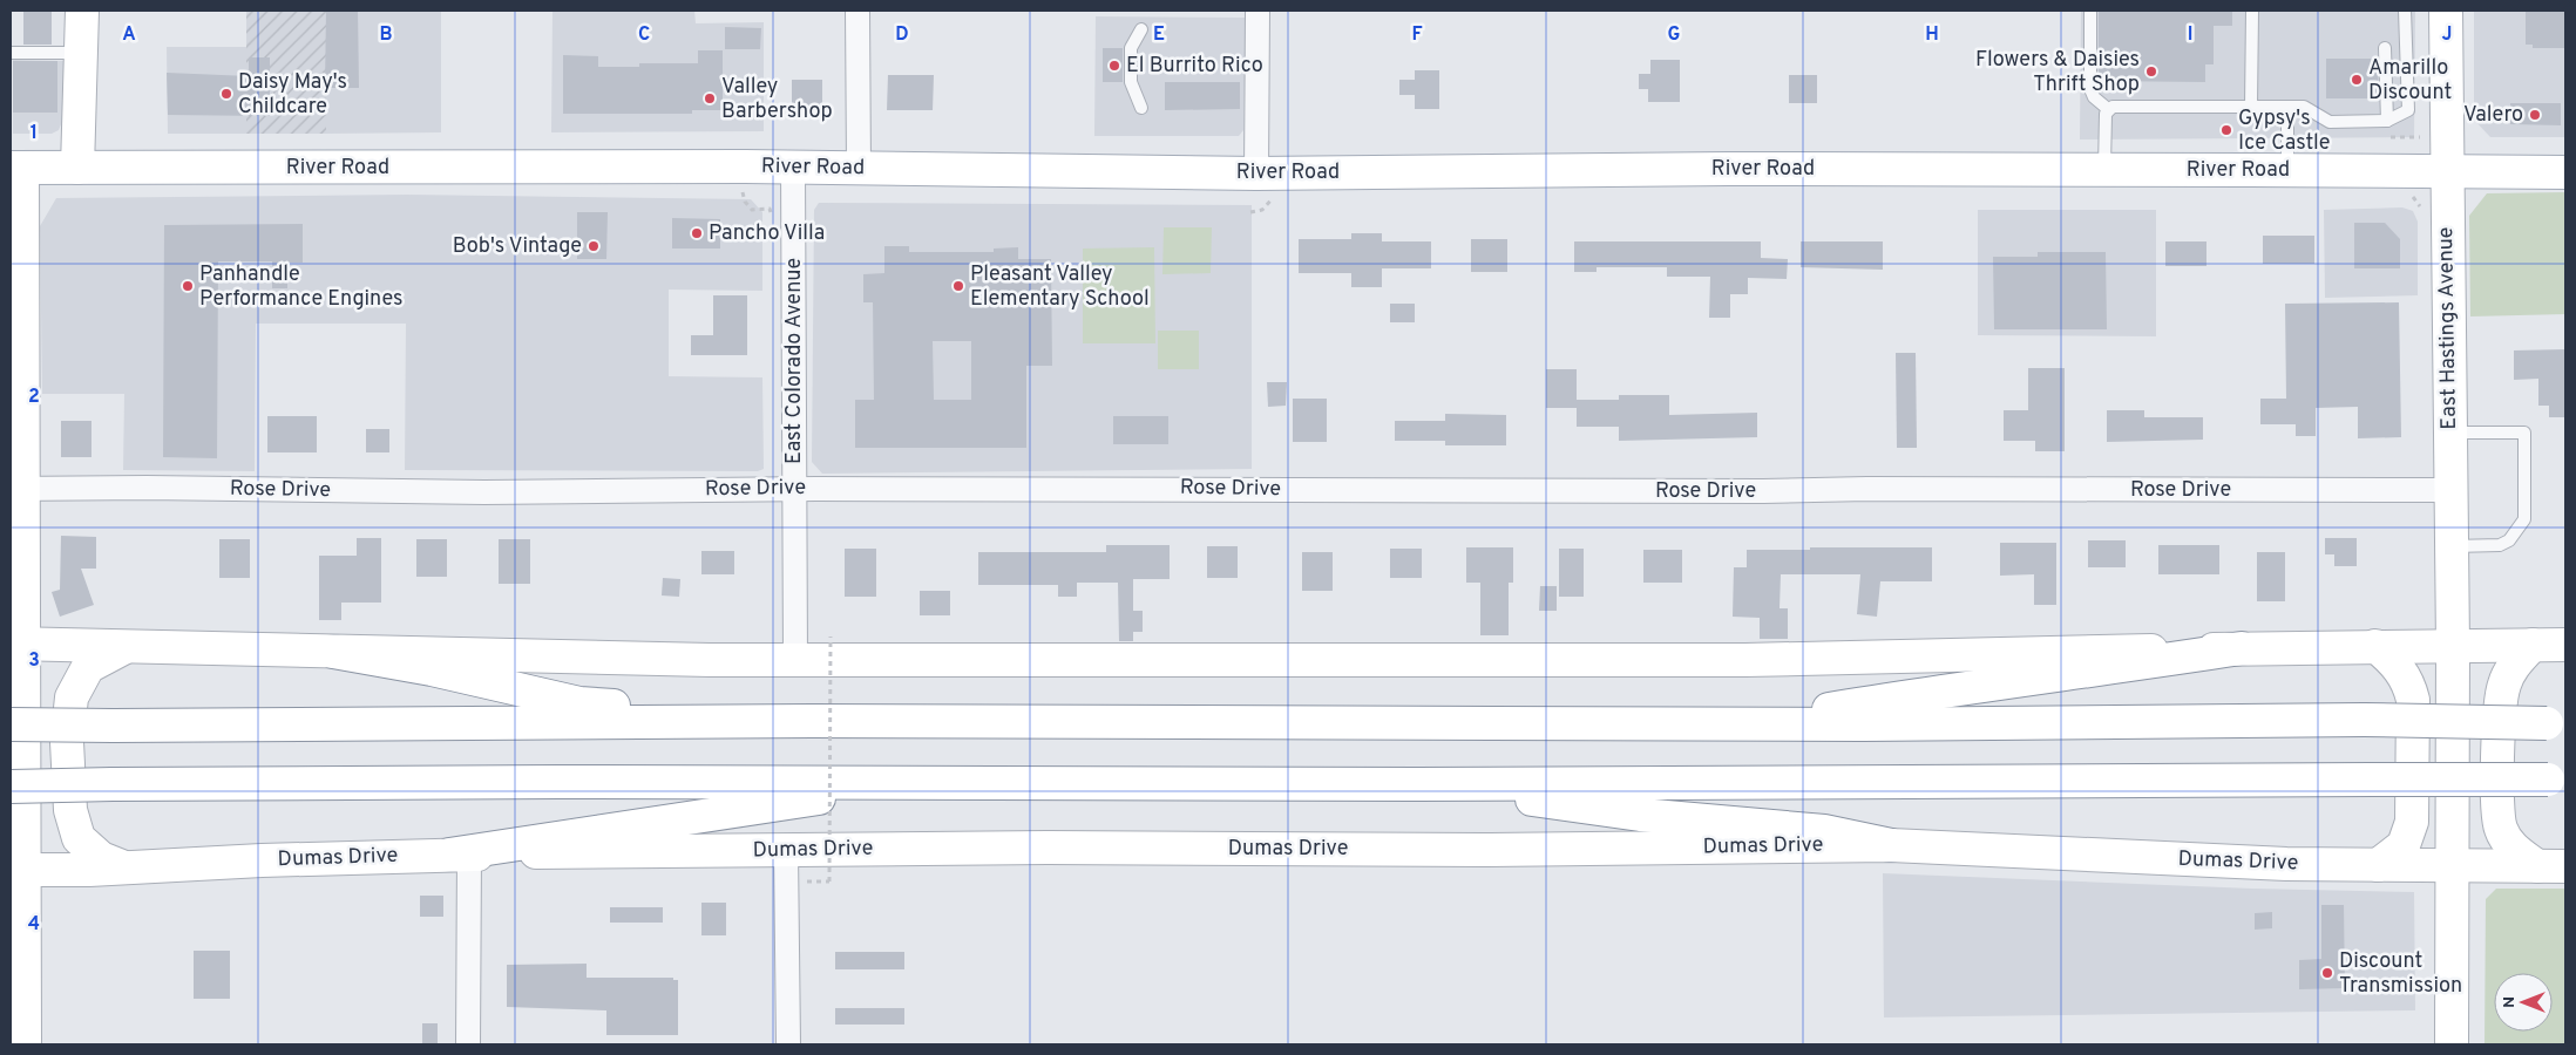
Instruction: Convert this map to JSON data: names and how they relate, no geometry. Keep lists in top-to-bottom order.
{
  "streets": {
    "main road": ["River Road", "East Hastings Avenue", "Dumas Drive"],
    "street": ["East Colorado Avenue", "Rose Drive"]
  },
  "crossings": [
    ["River Road", "East Hastings Avenue"],
    ["River Road", "East Colorado Avenue"],
    ["East Hastings Avenue", "Rose Drive"],
    ["East Hastings Avenue", "Dumas Drive"],
    ["East Colorado Avenue", "Rose Drive"]
  ],
  "places": [
    "El Burrito Rico",
    "Flowers & Daisies Thrift Shop",
    "Amarillo Discount",
    "Daisy May's Childcare",
    "Valley Barbershop",
    "Valero",
    "Gypsy's Ice Castle",
    "Pancho Villa",
    "Bob's Vintage",
    "Panhandle Performance Engines",
    "Pleasant Valley Elementary School",
    "Discount Transmission"
  ],
  "north": "left",
  "grid": {
    "columns": [
      "A",
      "B",
      "C",
      "D",
      "E",
      "F",
      "G",
      "H",
      "I",
      "J"
    ],
    "rows": [
      "1",
      "2",
      "3",
      "4"
    ]
  }
}
